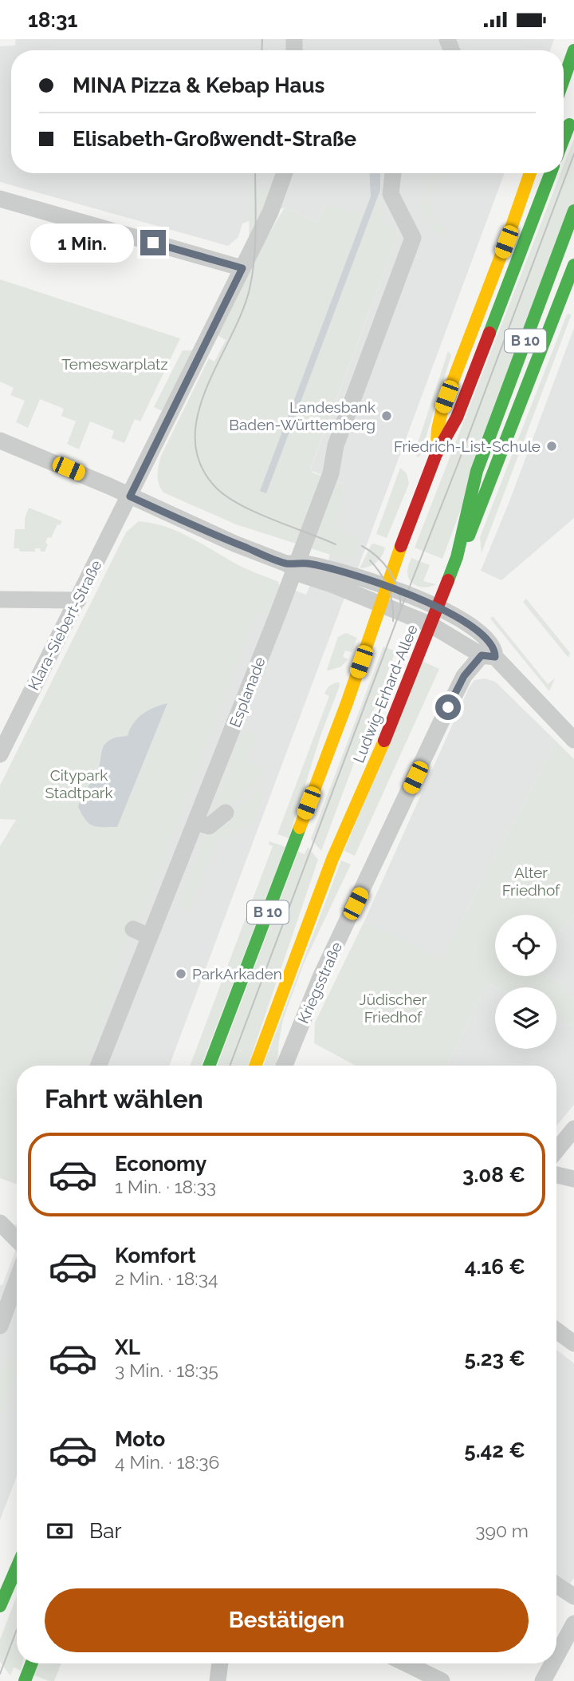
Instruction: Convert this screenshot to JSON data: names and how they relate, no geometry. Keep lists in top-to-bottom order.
{
  "streets": {
    "main road": ["B 10", "Ludwig-Erhard-Allee"],
    "street": ["Klara-Siebert-Straße", "Esplanade", "Kriegsstraße"]
  },
  "crossings": [
    ["B 10", "Ludwig-Erhard-Allee"]
  ],
  "parks": [
    "Temeswarplatz",
    "Citypark Stadtpark",
    "Alter Friedhof",
    "Jüdischer Friedhof"
  ],
  "places": ["Landesbank Baden-Württemberg", "Friedrich-List-Schule", "ParkArkaden"],
  "page": {
    "status": "18:31",
    "banner": ["MINA Pizza & Kebap Haus", "Elisabeth-Großwendt-Straße"],
    "bubble": "1 Min.",
    "heading": "Fahrt wählen",
    "list": [
      {
        "name": "Economy",
        "note": "1 Min. · 18:33",
        "value": "3.08 €"
      },
      {
        "name": "Komfort",
        "note": "2 Min. · 18:34",
        "value": "4.16 €"
      },
      {
        "name": "XL",
        "note": "3 Min. · 18:35",
        "value": "5.23 €"
      },
      {
        "name": "Moto",
        "note": "4 Min. · 18:36",
        "value": "5.42 €"
      }
    ],
    "pay": ["Bar", "390 m"],
    "buttons": "Bestätigen"
  }
}
